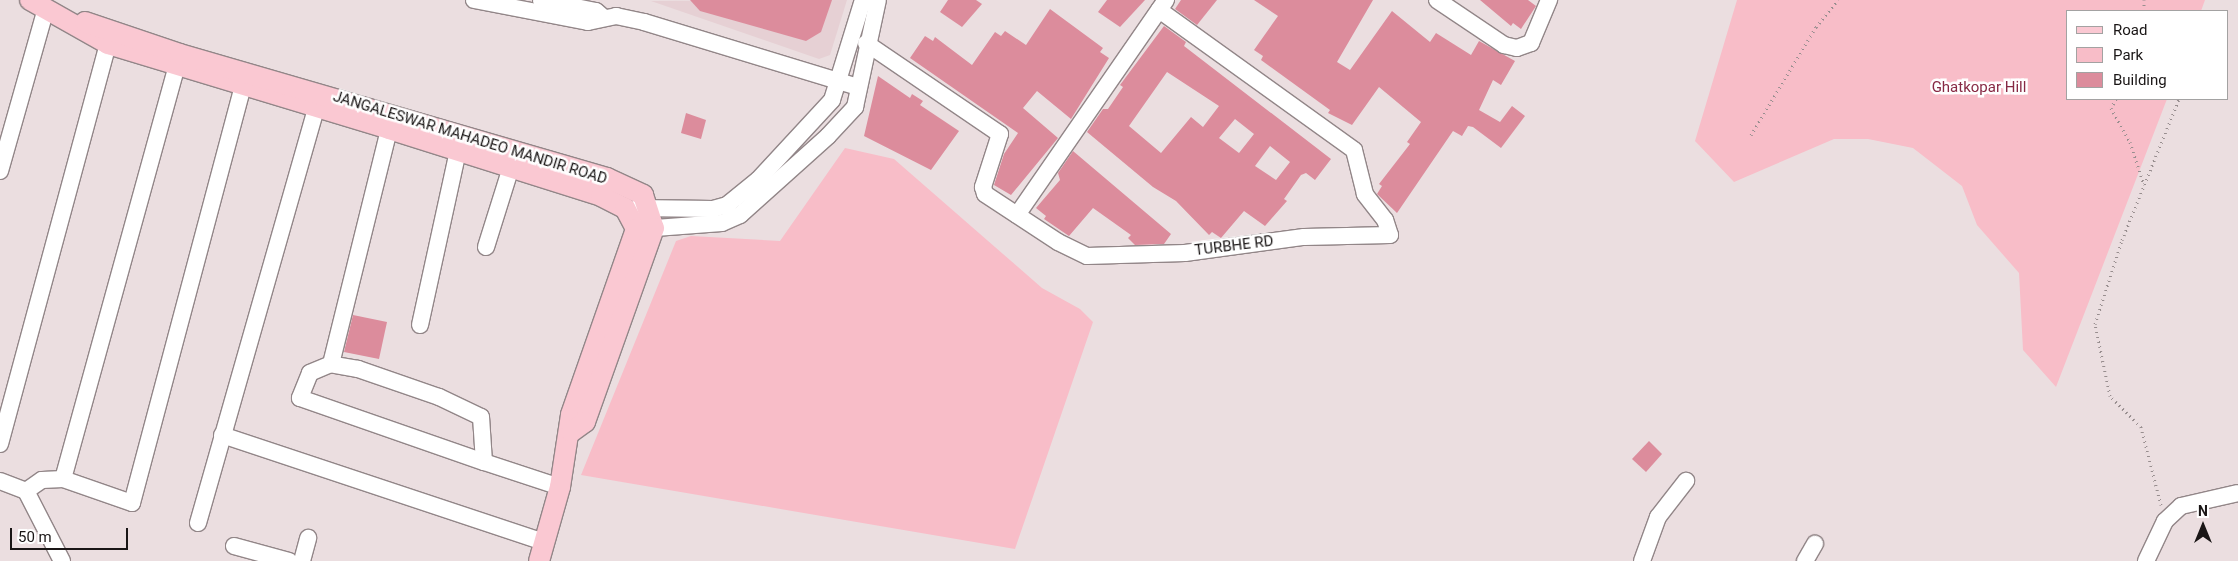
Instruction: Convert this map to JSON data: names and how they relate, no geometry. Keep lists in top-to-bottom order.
{
  "streets": {
    "main road": ["JANGALESWAR MAHADEO MANDIR ROAD"],
    "street": ["TURBHE RD"]
  },
  "parks": ["Ghatkopar Hill"],
  "legend": ["Road", "Park", "Building"],
  "scale_bar": "50 m",
  "north": "top"
}
